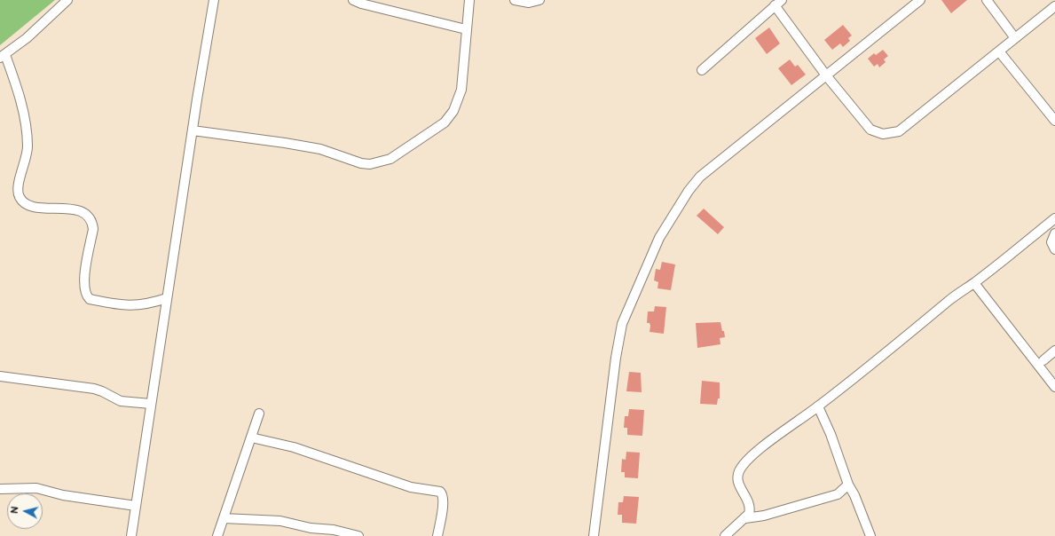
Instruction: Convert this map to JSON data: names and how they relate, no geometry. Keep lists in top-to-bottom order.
{
  "north": "left"
}
